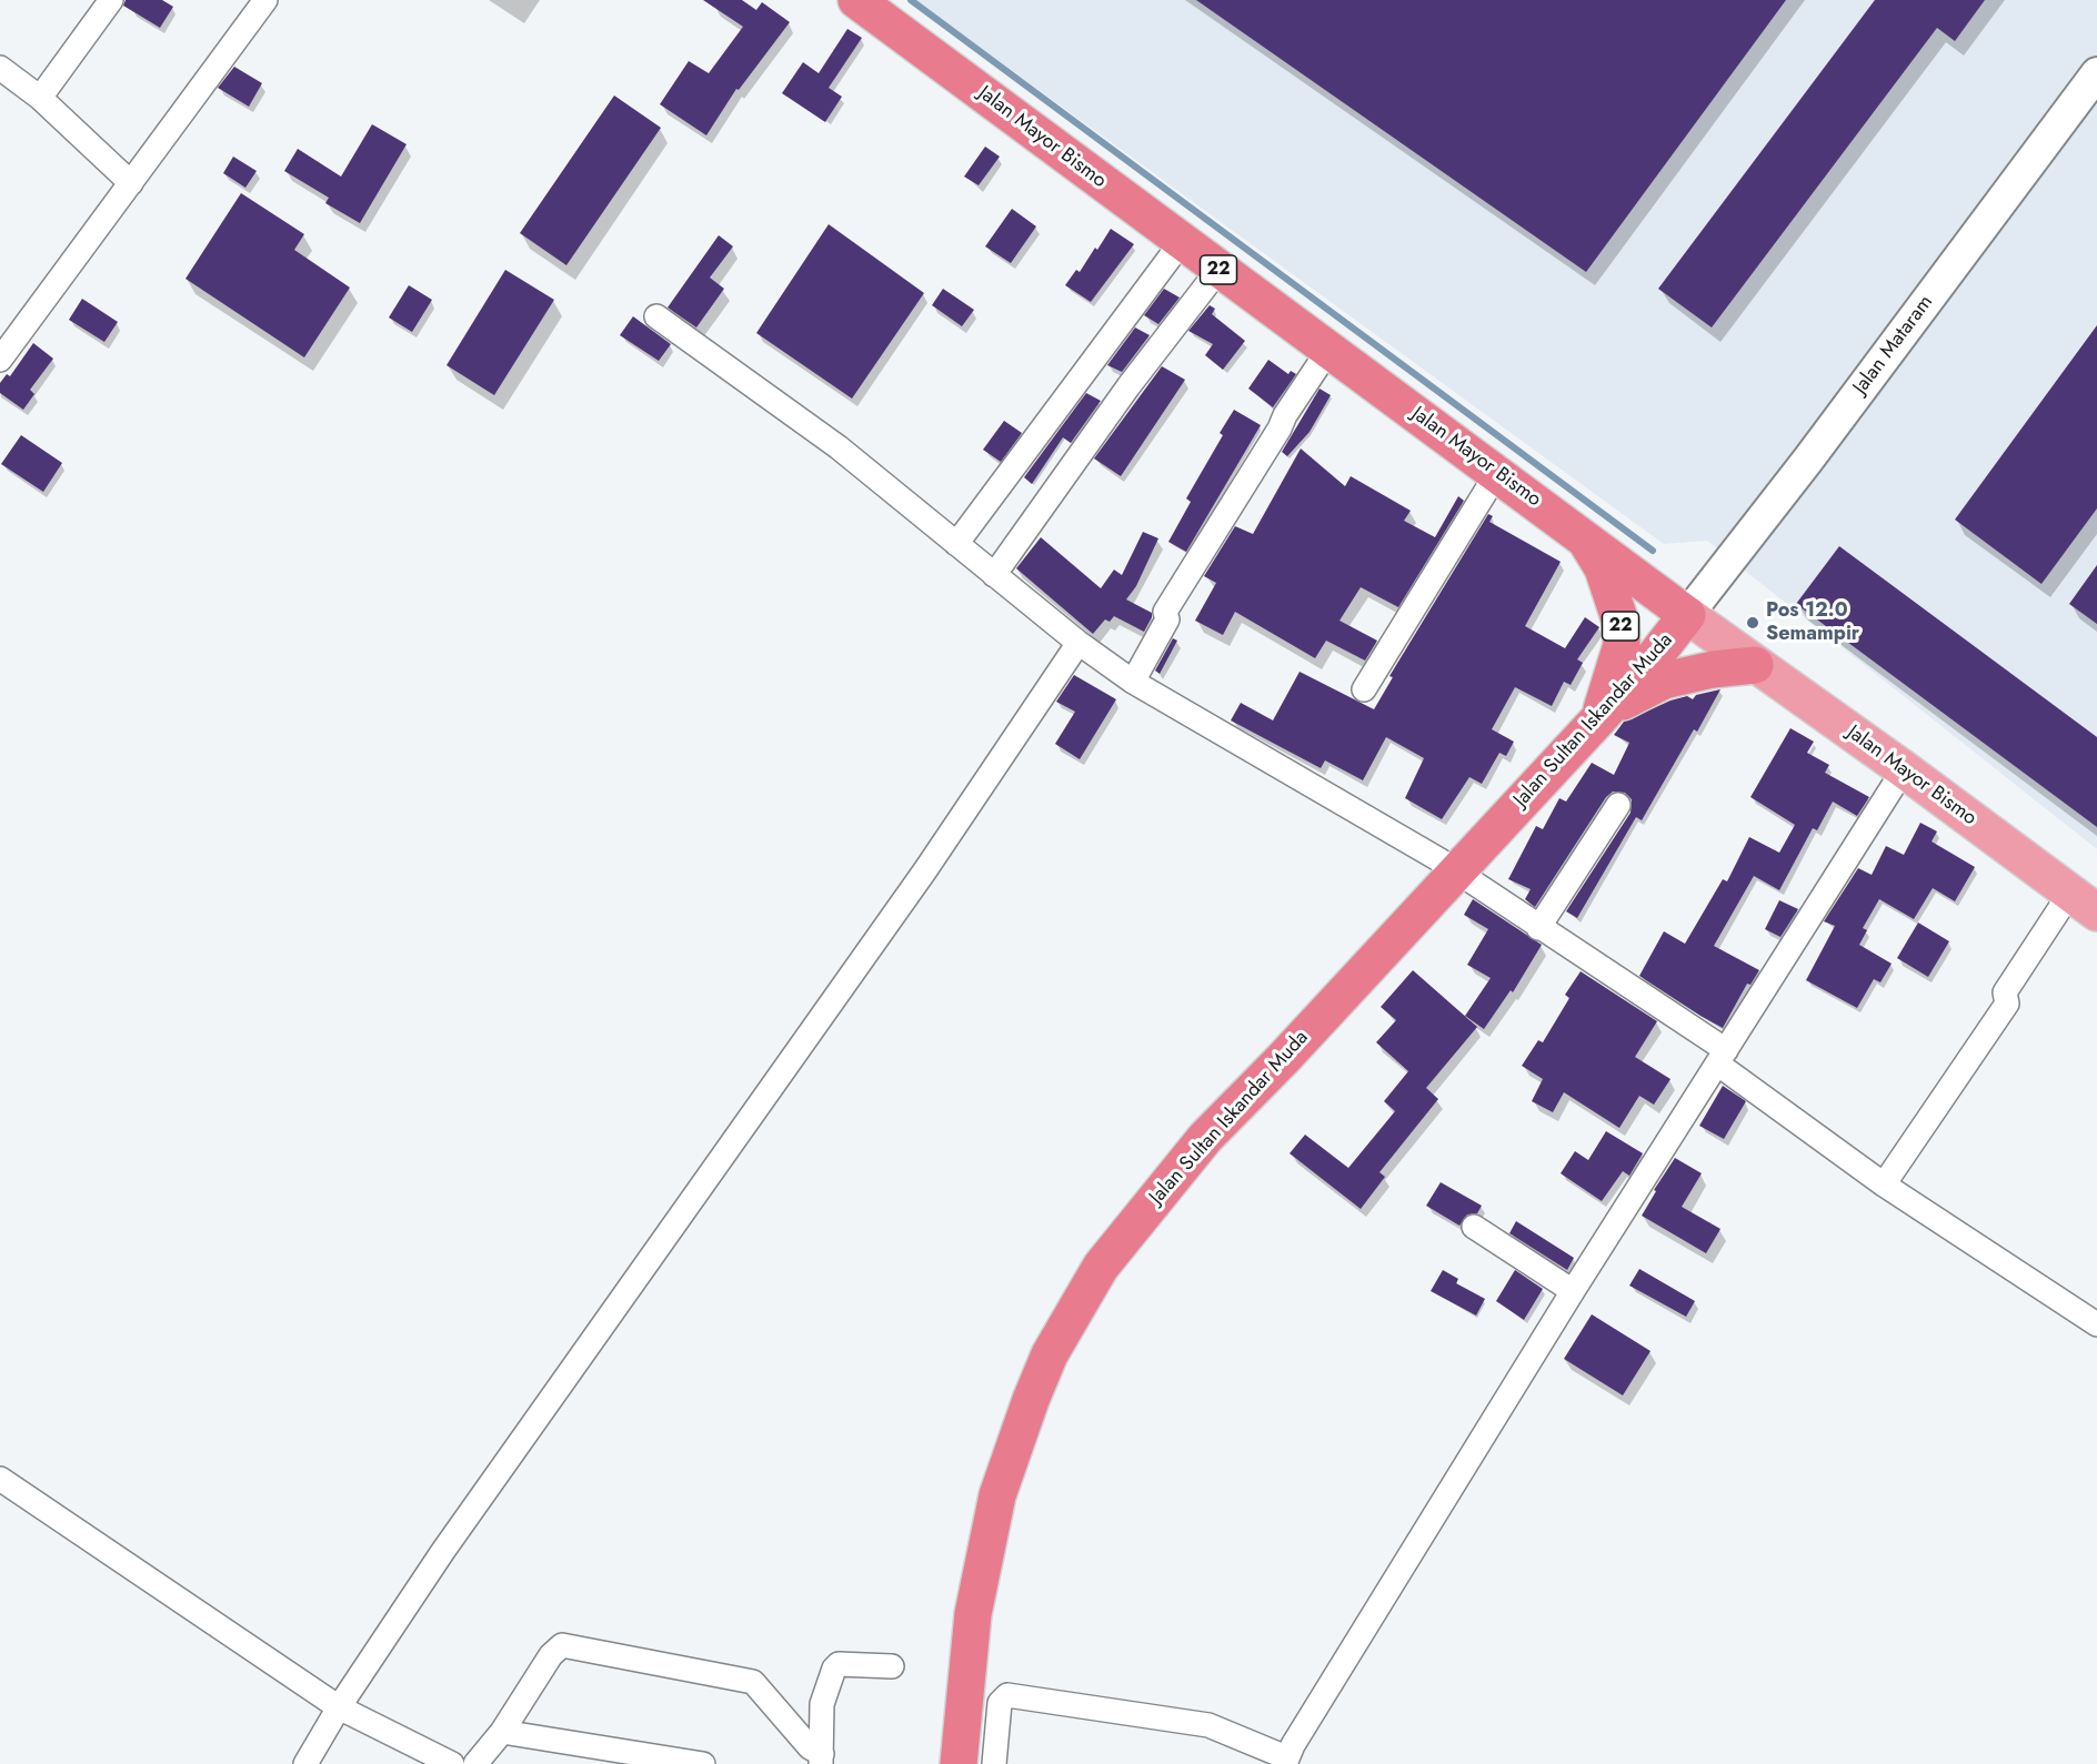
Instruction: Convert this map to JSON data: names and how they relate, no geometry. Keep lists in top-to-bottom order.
{
  "streets": {
    "highway": ["Jalan Mayor Bismo", "22", "Jalan Sultan Iskandar Muda"],
    "main road": ["Jalan Mataram"]
  },
  "crossings": [
    ["Jalan Mayor Bismo", "22"],
    ["Jalan Mayor Bismo", "Jalan Mataram"],
    ["Jalan Mayor Bismo", "Jalan Sultan Iskandar Muda"],
    ["22", "Jalan Sultan Iskandar Muda"],
    ["Jalan Mataram", "Jalan Sultan Iskandar Muda"]
  ],
  "places": ["Pos 12.0 Semampir"]
}
